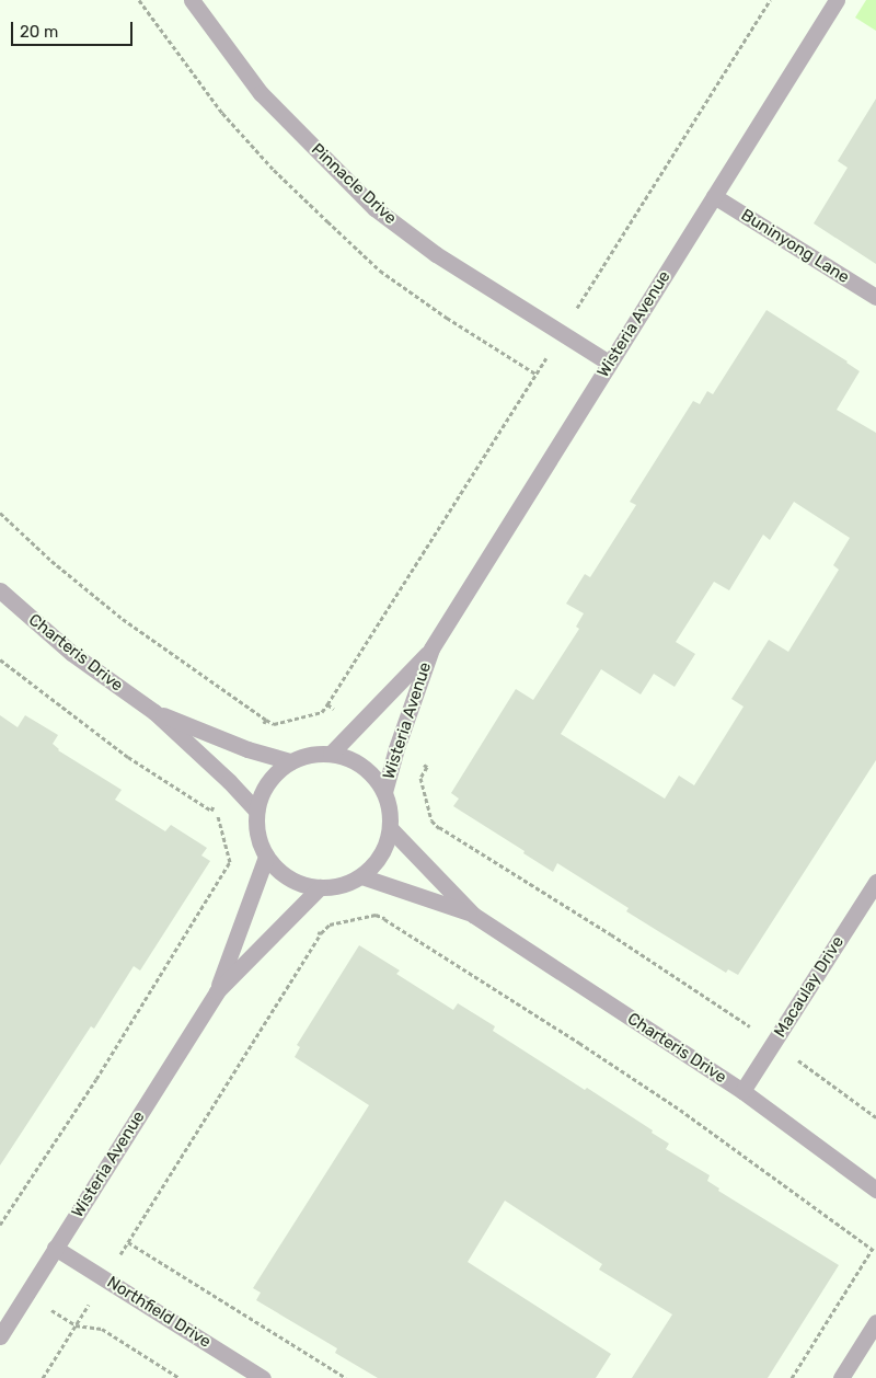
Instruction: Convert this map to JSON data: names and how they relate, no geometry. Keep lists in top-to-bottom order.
{
  "streets": {
    "street": [
      "Pinnacle Drive",
      "Buninyong Lane",
      "Wisteria Avenue",
      "Charteris Drive",
      "Macaulay Drive",
      "Northfield Drive"
    ]
  },
  "crossings": [
    ["Pinnacle Drive", "Wisteria Avenue"],
    ["Buninyong Lane", "Wisteria Avenue"],
    ["Wisteria Avenue", "Charteris Drive"],
    ["Wisteria Avenue", "Northfield Drive"],
    ["Charteris Drive", "Macaulay Drive"]
  ],
  "scale_bar": "20 m"
}
